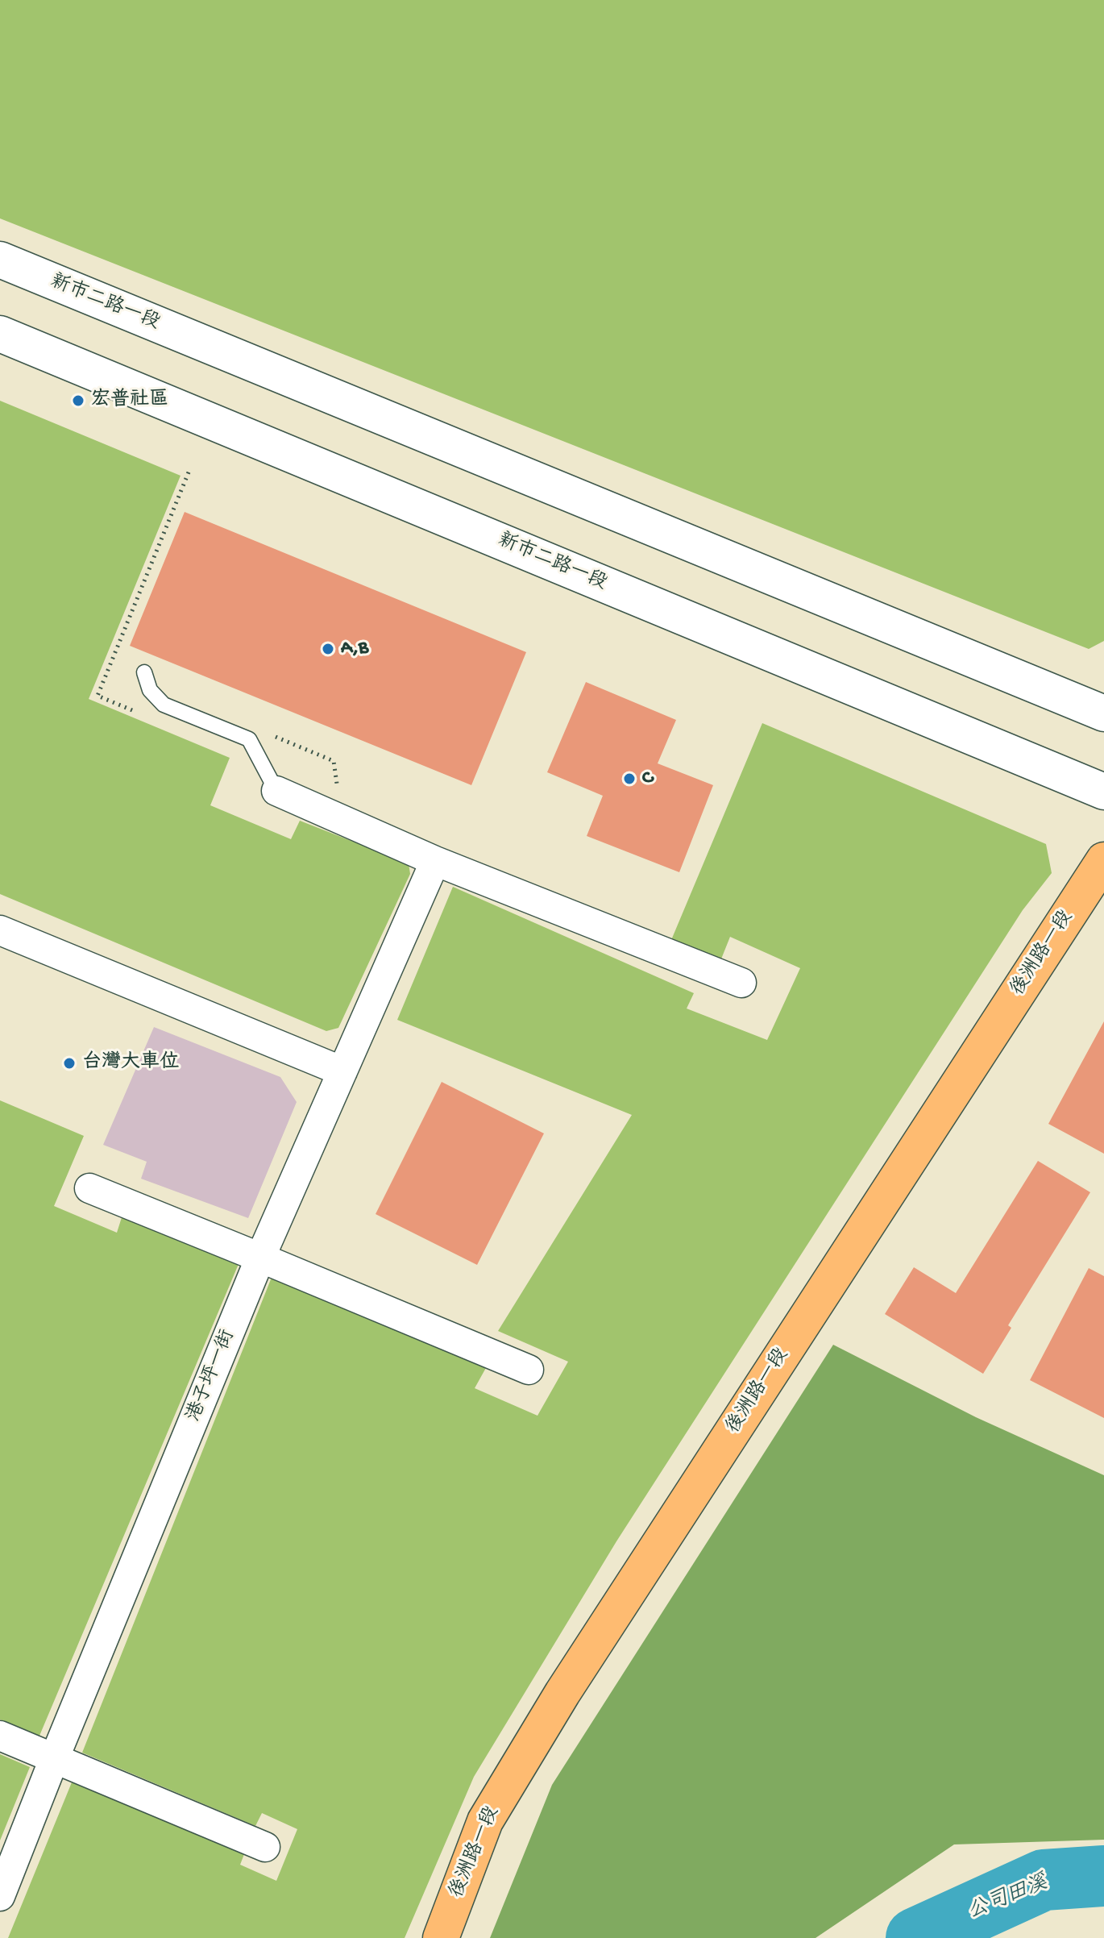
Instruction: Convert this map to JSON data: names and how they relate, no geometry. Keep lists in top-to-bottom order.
{
  "streets": {
    "main road": ["後洲路一段"],
    "street": ["新市二路一段", "港子坪一街"]
  },
  "water": ["公司田溪"],
  "places": [
    "宏普社區",
    "A,B",
    "C",
    "台灣大車位"
  ]
}
